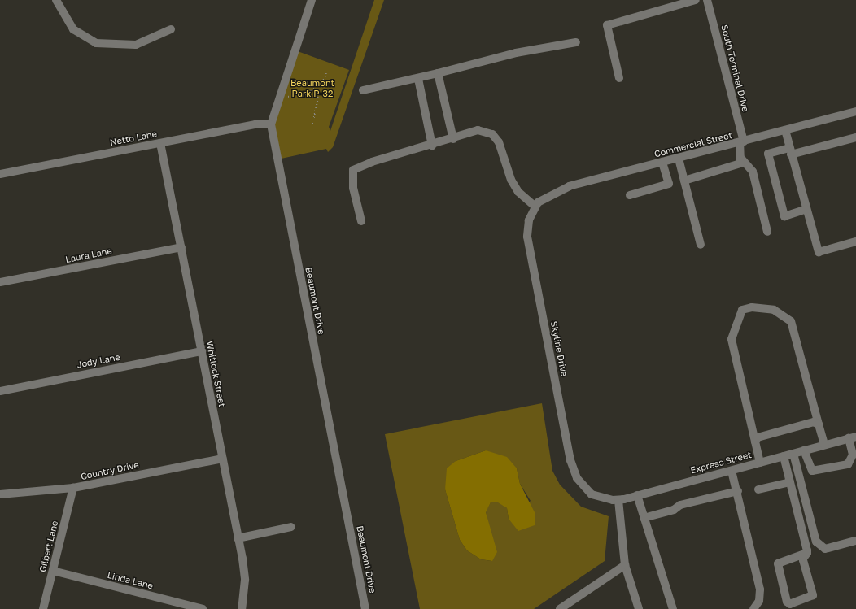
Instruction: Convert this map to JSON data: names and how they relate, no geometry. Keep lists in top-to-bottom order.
{
  "streets": {
    "street": [
      "South Terminal Drive",
      "Netto Lane",
      "Commercial Street",
      "Laura Lane",
      "Beaumont Drive",
      "Skyline Drive",
      "Jody Lane",
      "Whitlock Street",
      "Express Street",
      "Country Drive",
      "Gilbert Lane",
      "Linda Lane"
    ]
  },
  "crossings": [
    ["South Terminal Drive", "Commercial Street"],
    ["Netto Lane", "Beaumont Drive"],
    ["Netto Lane", "Whitlock Street"],
    ["Commercial Street", "Skyline Drive"],
    ["Laura Lane", "Whitlock Street"],
    ["Skyline Drive", "Express Street"],
    ["Jody Lane", "Whitlock Street"],
    ["Whitlock Street", "Country Drive"],
    ["Country Drive", "Gilbert Lane"],
    ["Gilbert Lane", "Linda Lane"]
  ],
  "parks": ["Beaumont Park P-32"]
}
